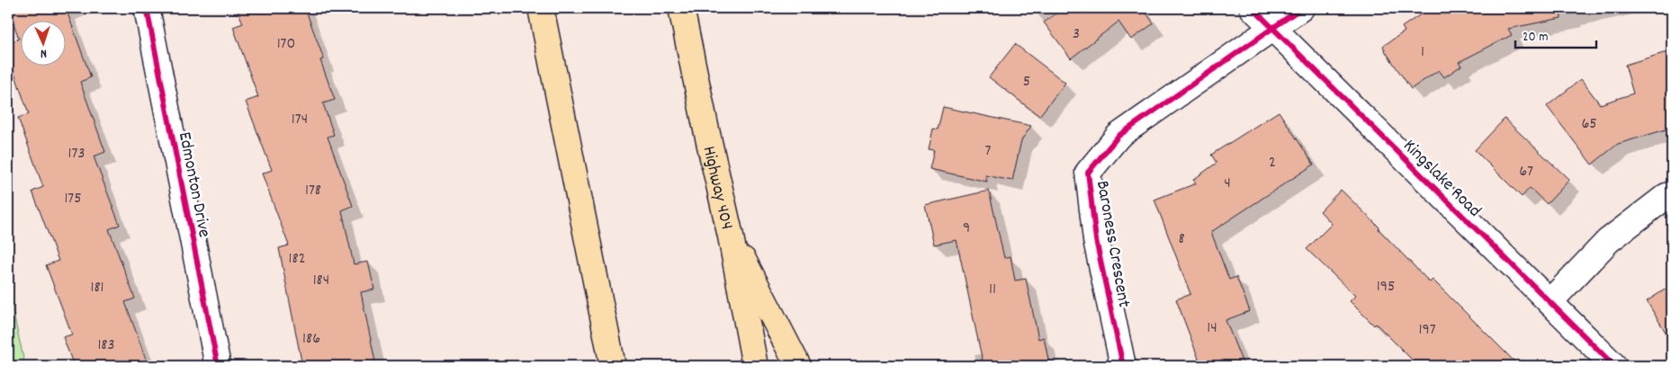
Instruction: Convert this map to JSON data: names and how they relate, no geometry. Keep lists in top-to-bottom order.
{
  "streets": {
    "highway": ["Highway 404"],
    "street": ["Kingslake Road", "Edmonton Drive", "Baroness Crescent"]
  },
  "crossings": [
    ["Kingslake Road", "Baroness Crescent"]
  ],
  "house_numbers": [
    "3",
    "170",
    "1",
    "5",
    "174",
    "65",
    "7",
    "173",
    "2",
    "67",
    "4",
    "178",
    "175",
    "9",
    "8",
    "182",
    "184",
    "195",
    "181",
    "11",
    "14",
    "197",
    "186",
    "183"
  ],
  "scale_bar": "20 m",
  "north": "bottom"
}
